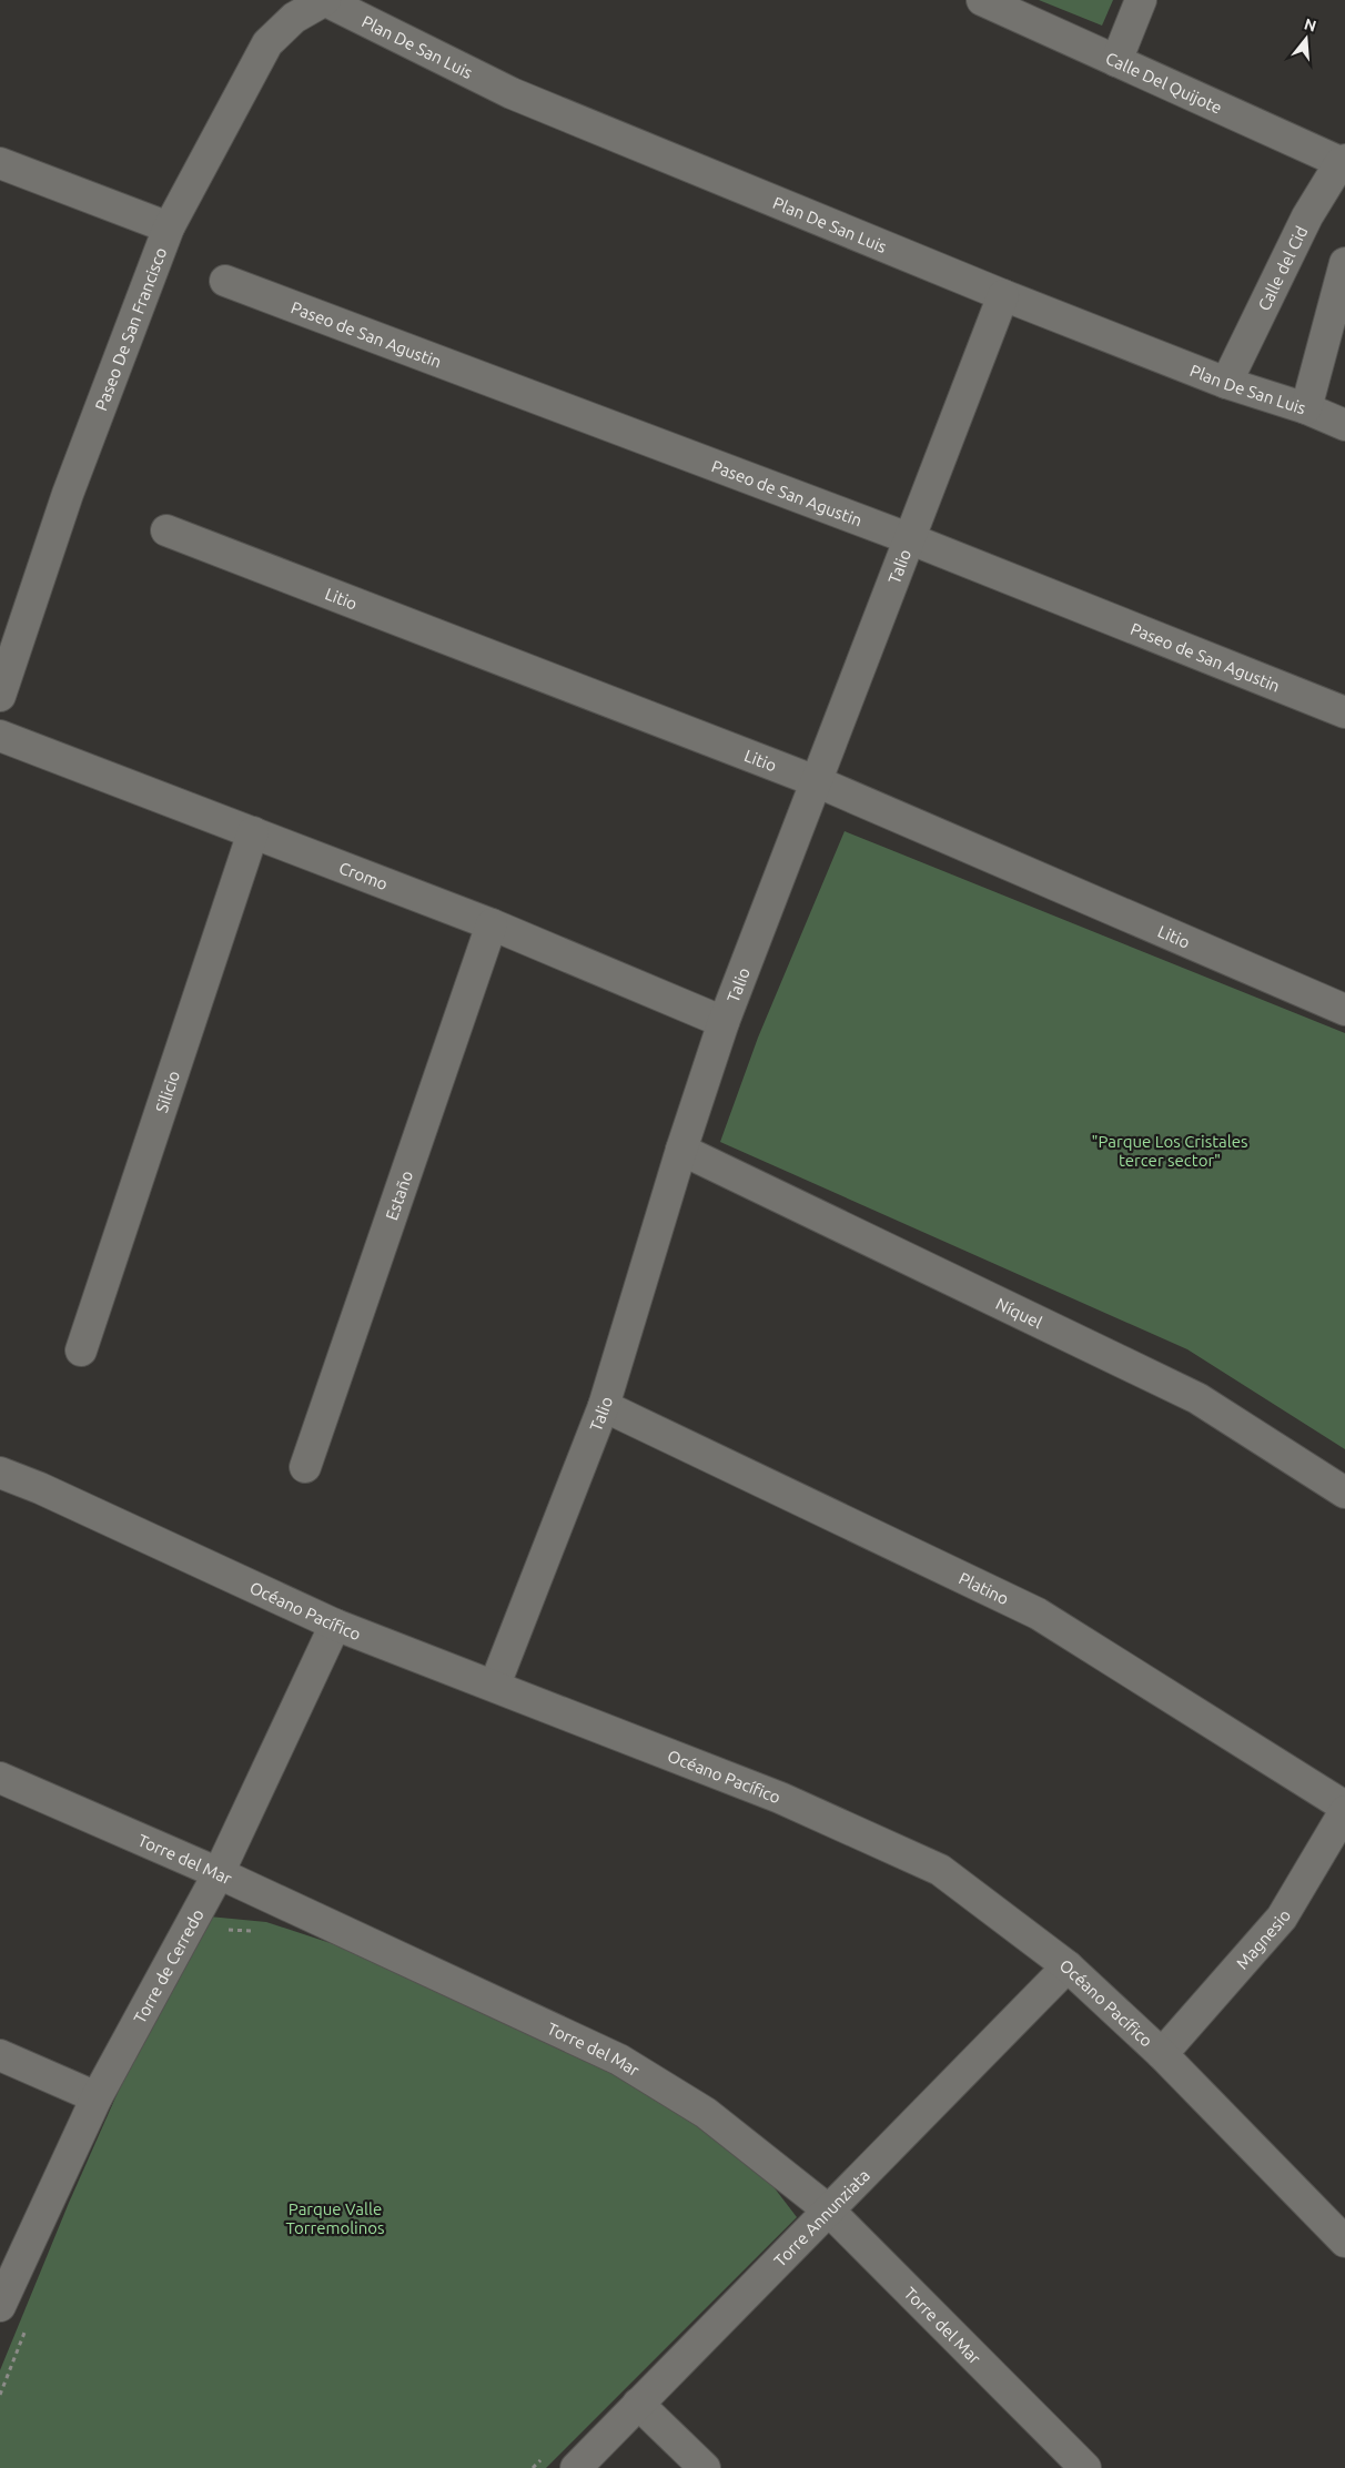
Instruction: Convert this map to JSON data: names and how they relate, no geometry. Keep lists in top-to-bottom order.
{
  "streets": {
    "street": [
      "Plan De San Luis",
      "Calle Del Quijote",
      "Calle del Cid",
      "Paseo De San Francisco",
      "Paseo de San Agustin",
      "Talio",
      "Litio",
      "Cromo",
      "Silicio",
      "Estaño",
      "Níquel",
      "Platino",
      "Océano Pacífico",
      "Torre del Mar",
      "Magnesio",
      "Torre de Cerredo",
      "Torre Annunziata"
    ]
  },
  "crossings": [
    ["Plan De San Luis", "Calle del Cid"],
    ["Plan De San Luis", "Paseo De San Francisco"],
    ["Plan De San Luis", "Talio"],
    ["Calle Del Quijote", "Calle del Cid"],
    ["Paseo de San Agustin", "Talio"],
    ["Talio", "Litio"],
    ["Talio", "Cromo"],
    ["Talio", "Níquel"],
    ["Talio", "Platino"],
    ["Talio", "Océano Pacífico"],
    ["Cromo", "Silicio"],
    ["Cromo", "Estaño"],
    ["Platino", "Magnesio"],
    ["Océano Pacífico", "Magnesio"],
    ["Océano Pacífico", "Torre de Cerredo"],
    ["Océano Pacífico", "Torre Annunziata"],
    ["Torre del Mar", "Torre de Cerredo"],
    ["Torre del Mar", "Torre Annunziata"]
  ],
  "parks": ["\"Parque Los Cristales tercer sector\"", "Parque Valle Torremolinos"],
  "north": "top"
}
